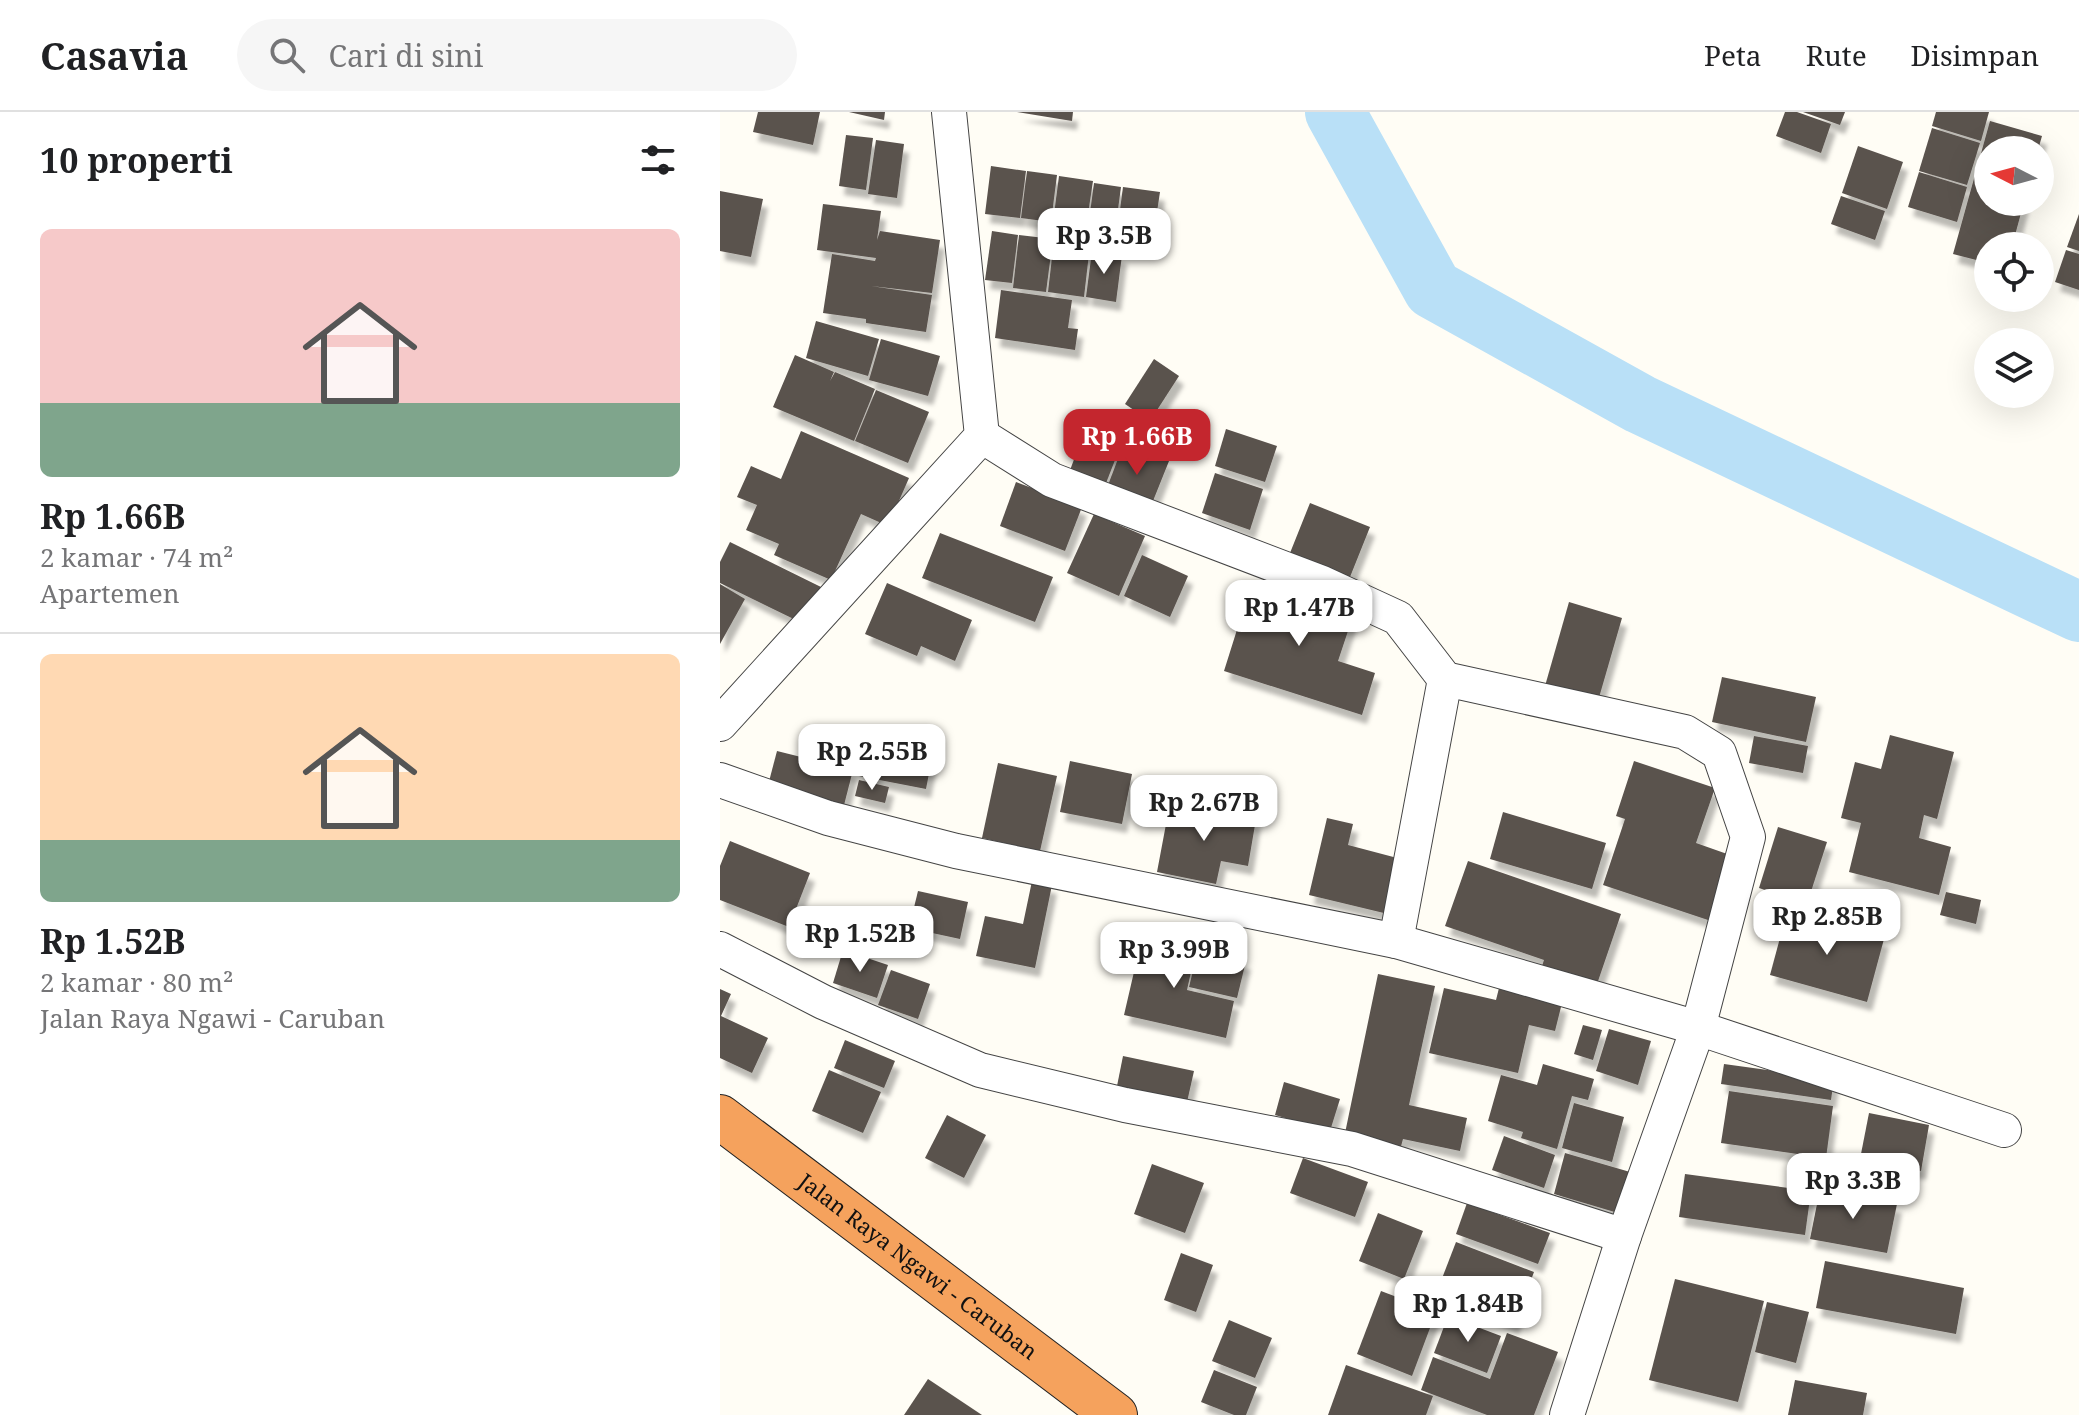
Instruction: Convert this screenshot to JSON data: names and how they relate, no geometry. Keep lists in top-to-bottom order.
{
  "streets": {
    "highway": ["Jalan Raya Ngawi - Caruban"]
  },
  "north": "left",
  "page": {
    "header": "Casavia",
    "search": "Cari di sini",
    "nav": ["Peta", "Rute", "Disimpan"],
    "heading": "10 properti",
    "list": [
      {
        "name": "Rp 1.66B",
        "note": "2 kamar · 74 m² · Apartemen"
      },
      {
        "name": "Rp 1.52B",
        "note": "2 kamar · 80 m² · Jalan Raya Ngawi - Caruban"
      }
    ],
    "price": [
      "Rp 3.5B",
      "Rp 1.66B",
      "Rp 1.47B",
      "Rp 2.55B",
      "Rp 2.67B",
      "Rp 2.85B",
      "Rp 1.52B",
      "Rp 3.99B",
      "Rp 3.3B",
      "Rp 1.84B"
    ]
  }
}
